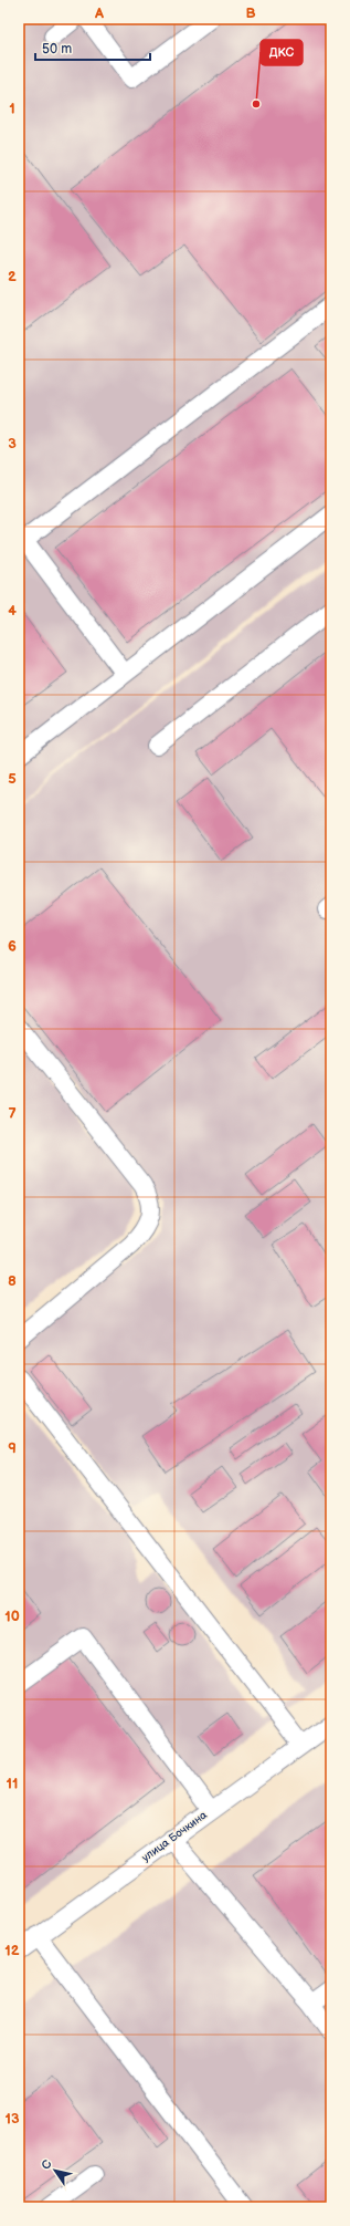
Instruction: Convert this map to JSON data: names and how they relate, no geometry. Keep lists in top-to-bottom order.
{
  "streets": {
    "street": ["улица Бочкина"]
  },
  "places": ["ДКС"],
  "scale_bar": "50 m",
  "north": "top left",
  "grid": {
    "columns": ["A", "B"],
    "rows": [
      "1",
      "2",
      "3",
      "4",
      "5",
      "6",
      "7",
      "8",
      "9",
      "10",
      "11",
      "12",
      "13"
    ]
  }
}
